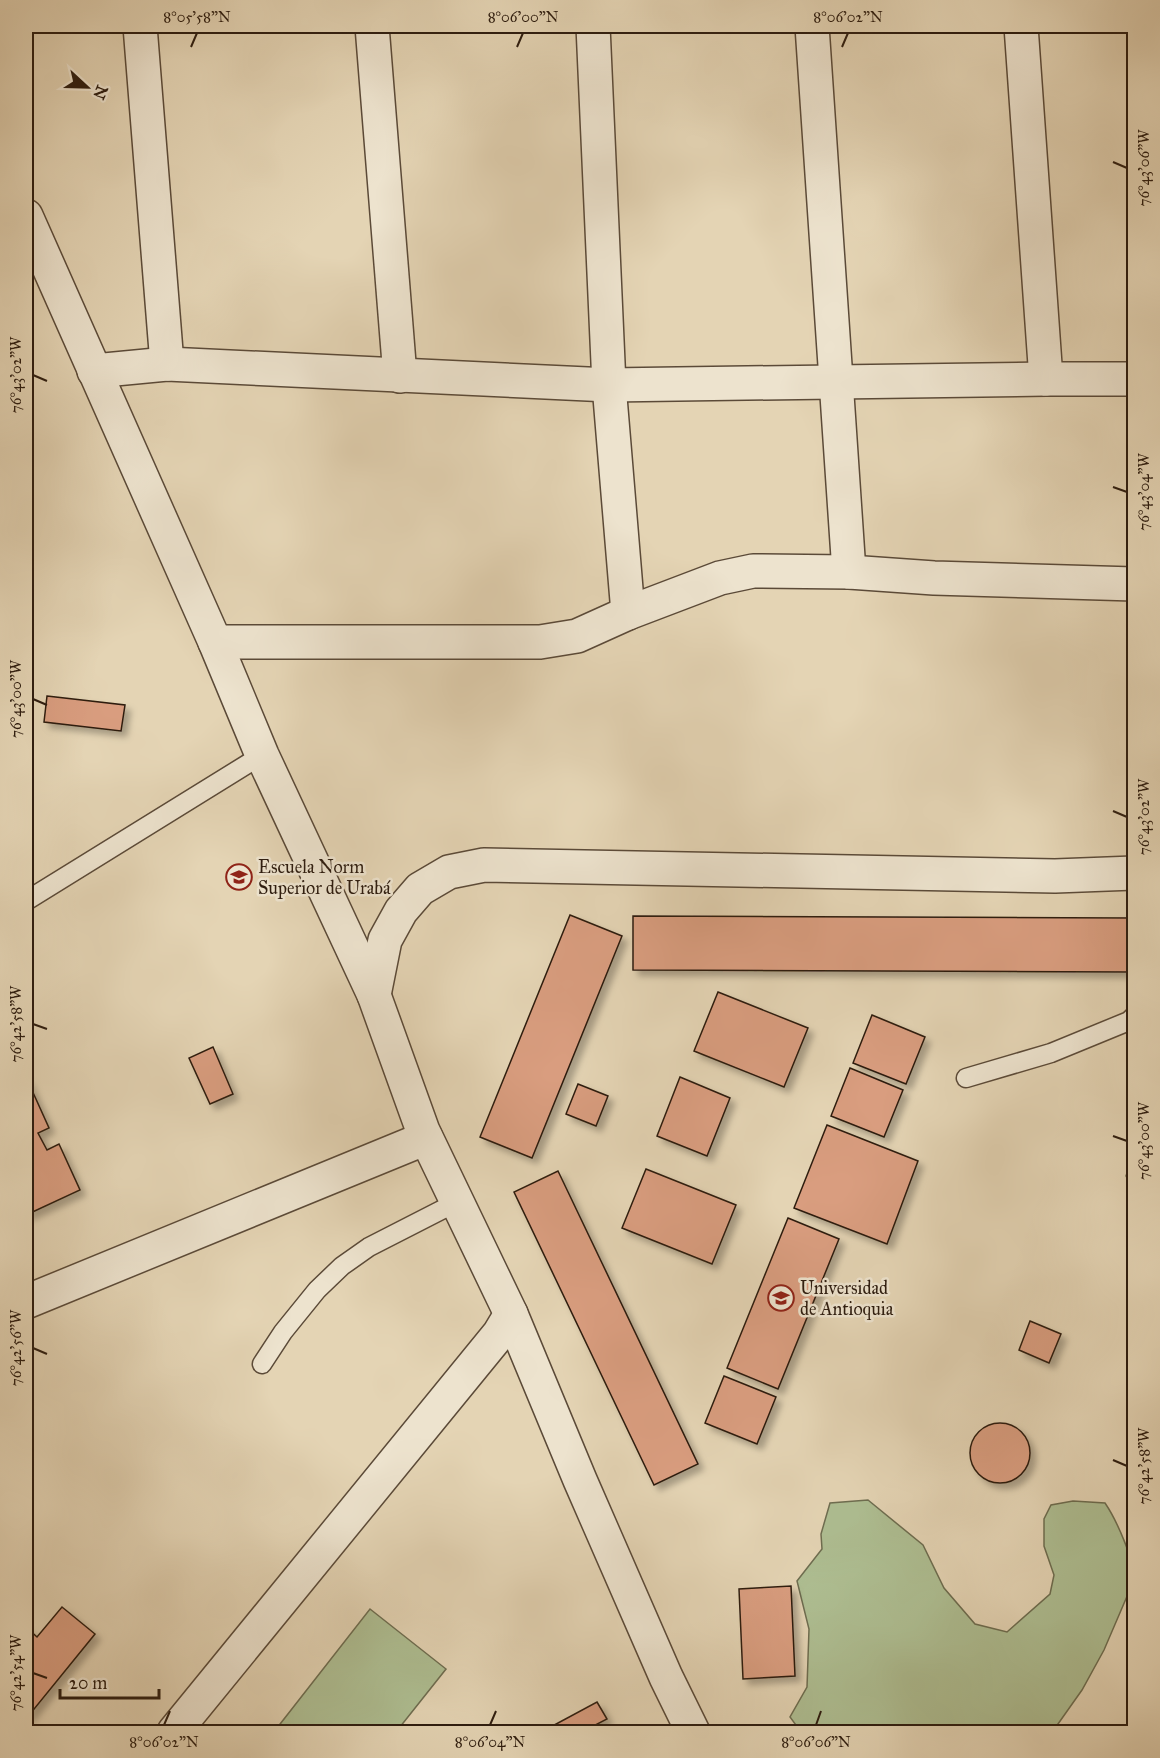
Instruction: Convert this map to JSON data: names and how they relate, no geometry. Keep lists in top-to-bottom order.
{
  "places": {
    "school or university": ["Escuela Norm Superior de Urabá", "Universidad de Antioquia"]
  },
  "scale_bar": "20 m",
  "north": "right",
  "coordinates": [
    "8°05'58\"N",
    "8°06'00\"N",
    "8°06'02\"N",
    "76°43'06\"W",
    "76°43'02\"W",
    "76°43'04\"W",
    "76°43'00\"W",
    "76°42'58\"W",
    "76°42'56\"W",
    "76°42'54\"W",
    "8°06'04\"N",
    "8°06'06\"N"
  ]
}
